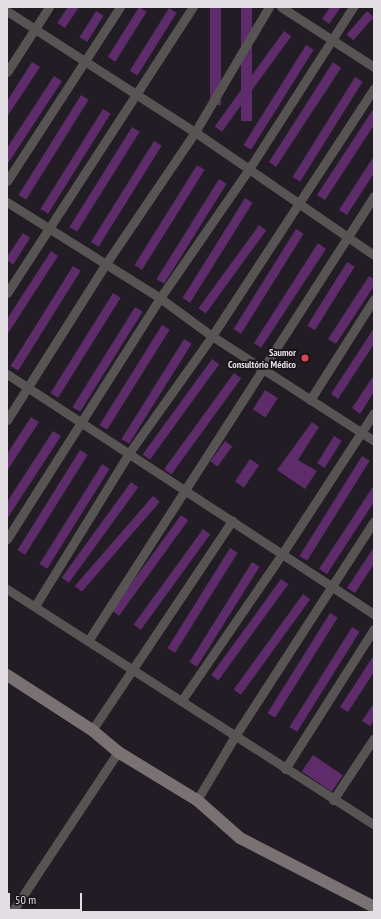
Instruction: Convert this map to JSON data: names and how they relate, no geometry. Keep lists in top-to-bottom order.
{
  "places": ["Saumor Consultório Médico"],
  "scale_bar": "50 m"
}
